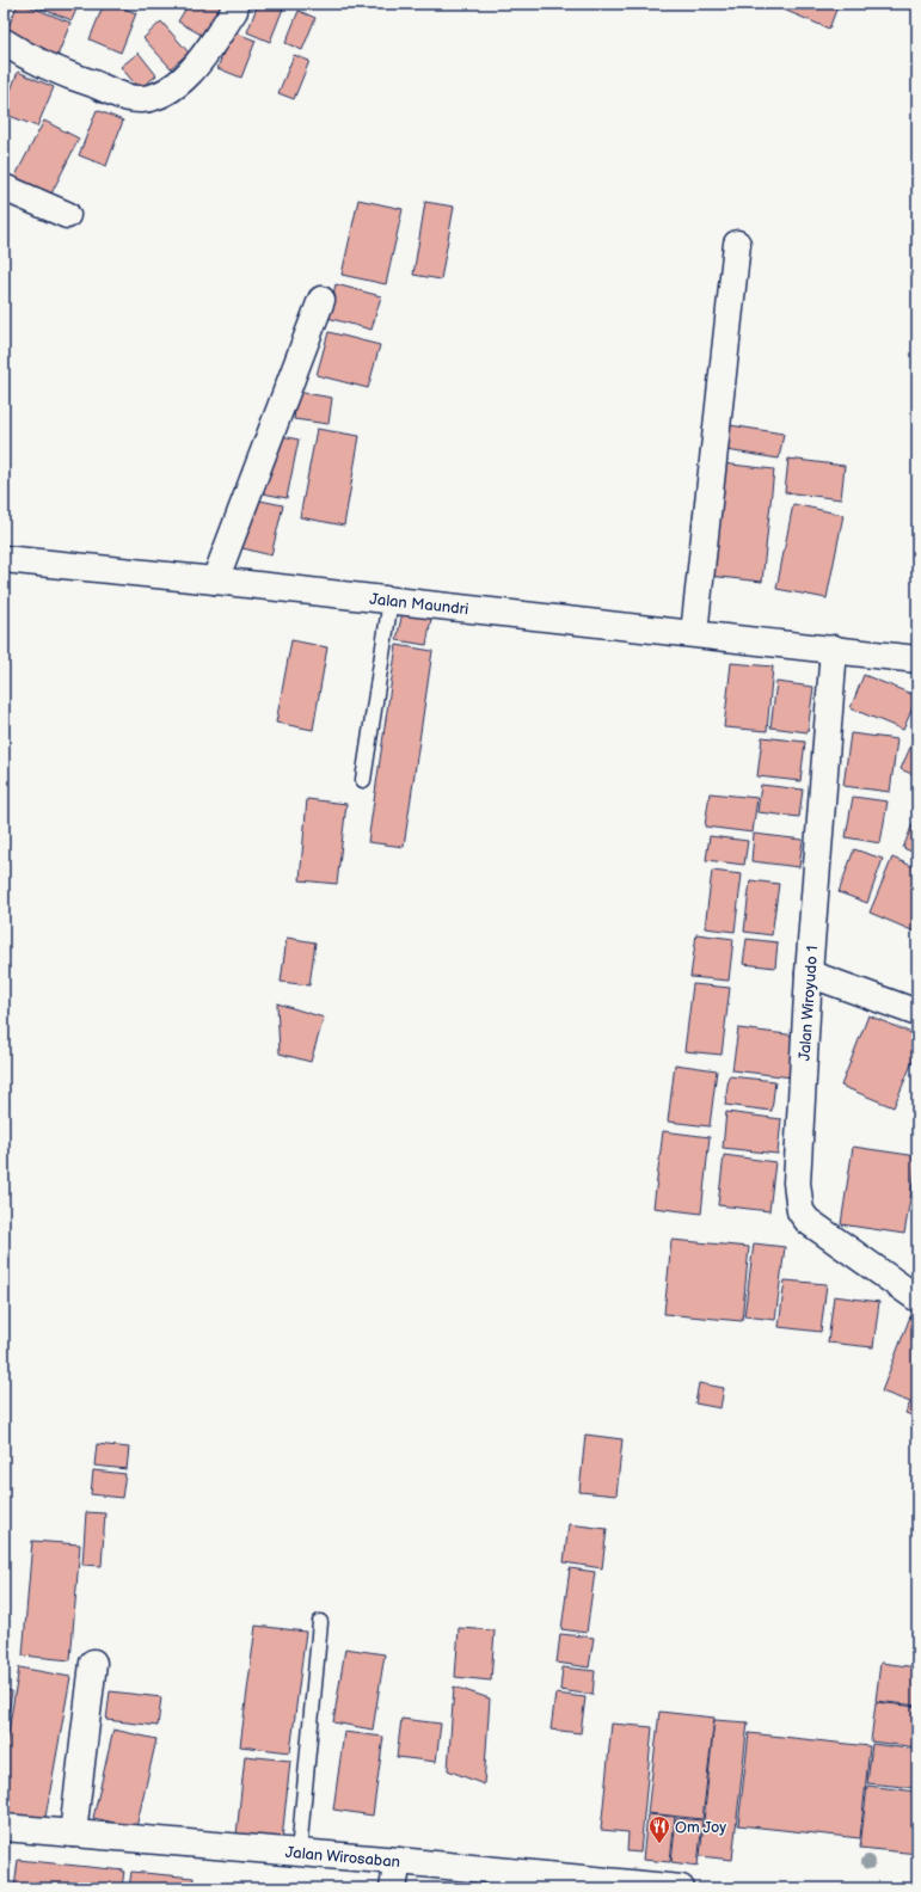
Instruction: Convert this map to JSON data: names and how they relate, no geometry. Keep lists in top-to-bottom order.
{
  "streets": {
    "street": ["Jalan Maundri", "Jalan Wiroyudo 1", "Jalan Wirosaban"]
  },
  "crossings": [
    ["Jalan Maundri", "Jalan Wiroyudo 1"]
  ],
  "places": {
    "restaurant": ["Om Joy"]
  }
}
